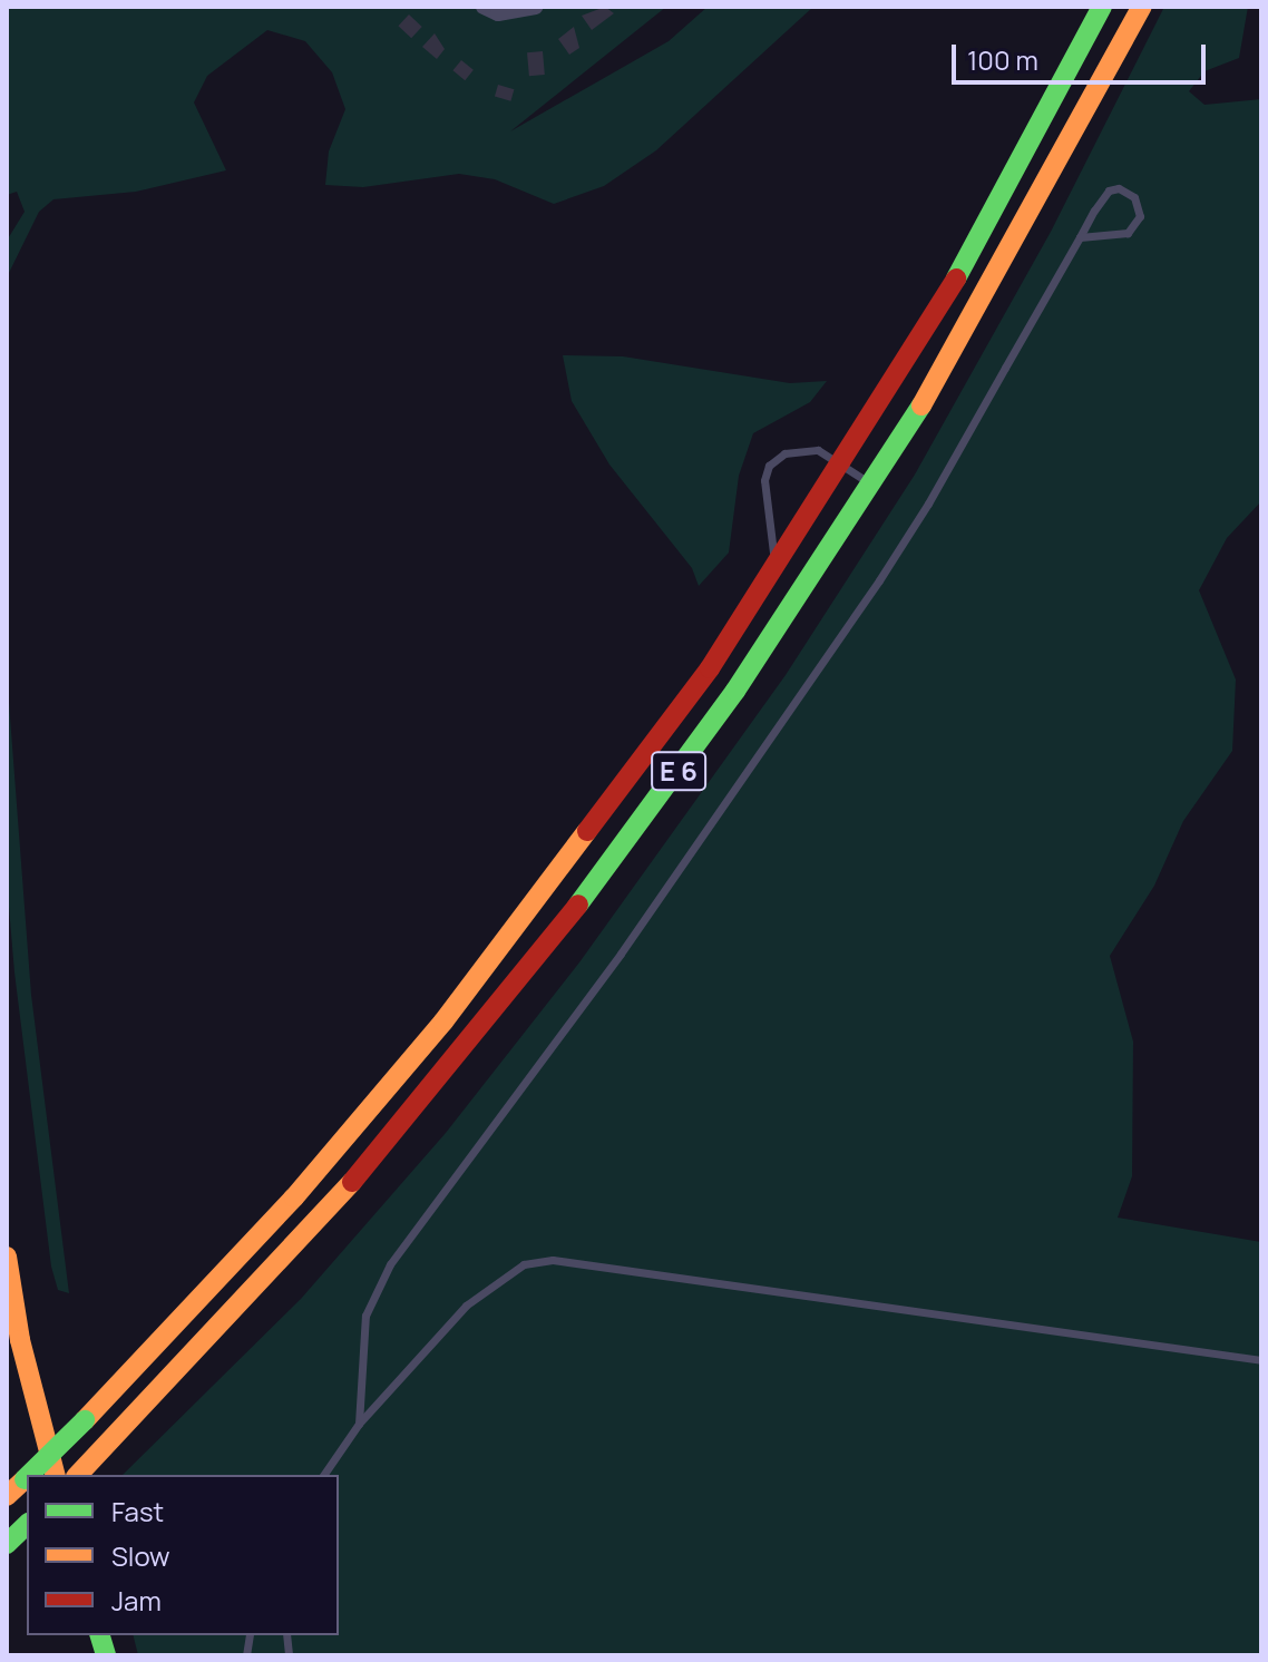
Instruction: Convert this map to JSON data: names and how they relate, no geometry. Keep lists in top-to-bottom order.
{
  "streets": {
    "main road": ["E 6"]
  },
  "legend": ["Fast", "Slow", "Jam"],
  "scale_bar": "100 m"
}
